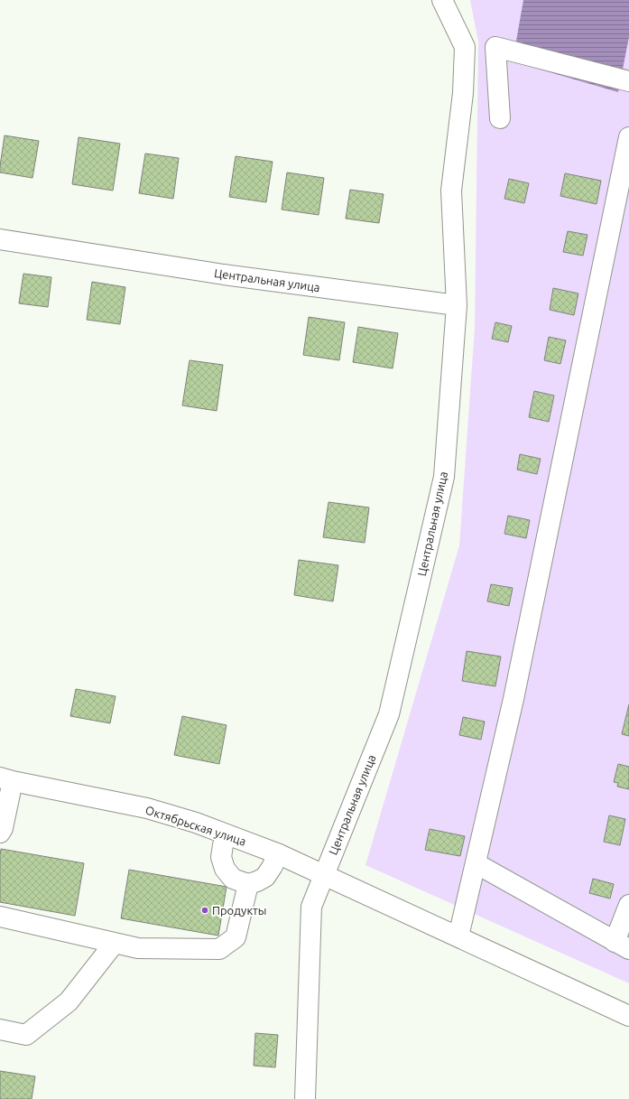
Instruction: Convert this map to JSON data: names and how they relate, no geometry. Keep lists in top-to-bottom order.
{
  "streets": {
    "street": ["Центральная улица", "Октябрьская улица"]
  },
  "crossings": [
    ["Центральная улица", "Октябрьская улица"]
  ],
  "places": ["Продукты"]
}
